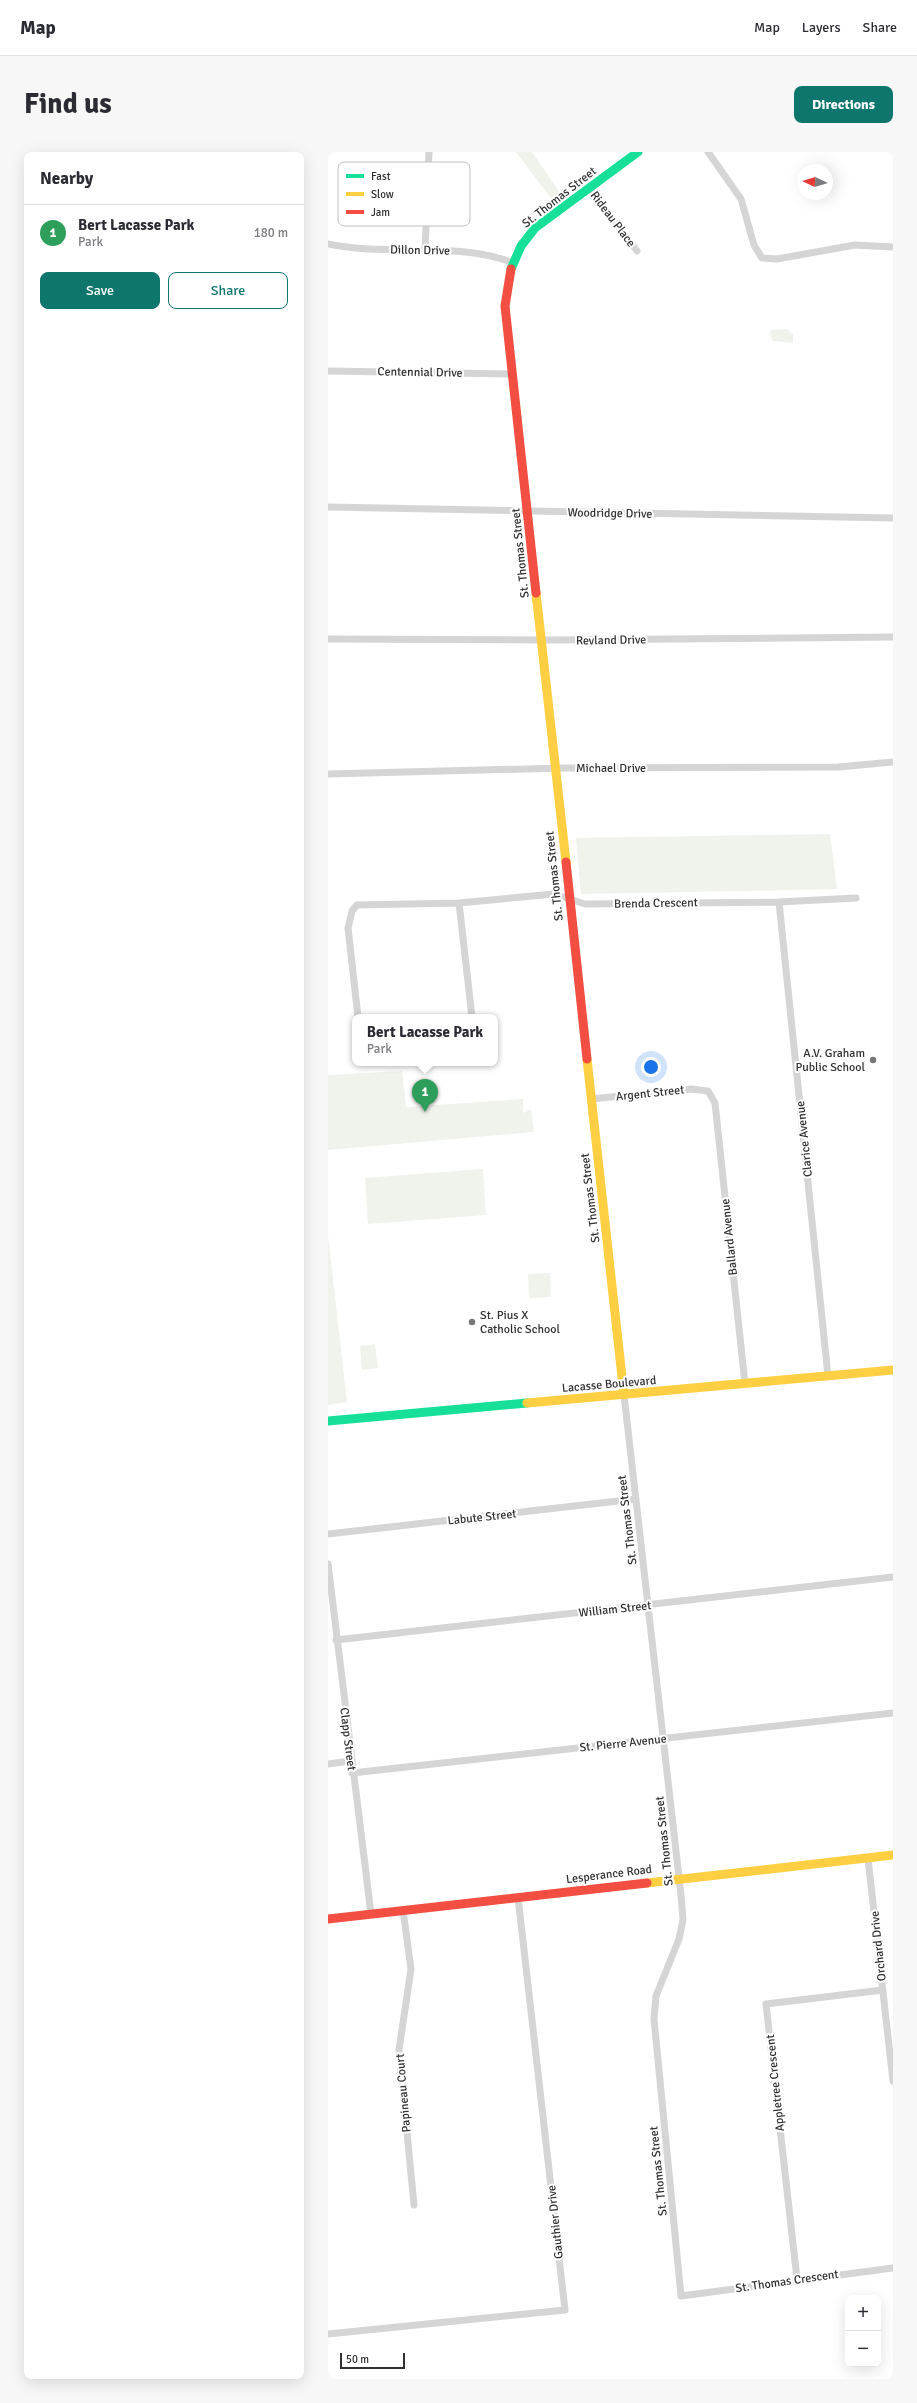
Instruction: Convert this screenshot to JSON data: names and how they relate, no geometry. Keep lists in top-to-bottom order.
{
  "streets": {
    "street": [
      "St. Thomas Street",
      "Rideau Place",
      "Dillon Drive",
      "Centennial Drive",
      "Woodridge Drive",
      "Revland Drive",
      "Michael Drive",
      "Brenda Crescent",
      "Argent Street",
      "Clarice Avenue",
      "Ballard Avenue",
      "Lacasse Boulevard",
      "Labute Street",
      "William Street",
      "Clapp Street",
      "St. Pierre Avenue",
      "Lesperance Road",
      "Orchard Drive",
      "Appletree Crescent",
      "Papineau Court",
      "Gauthier Drive",
      "St. Thomas Crescent"
    ]
  },
  "crossings": [
    ["St. Thomas Street", "Rideau Place"],
    ["St. Thomas Street", "Dillon Drive"],
    ["St. Thomas Street", "Centennial Drive"],
    ["St. Thomas Street", "Woodridge Drive"],
    ["St. Thomas Street", "Revland Drive"],
    ["St. Thomas Street", "Michael Drive"],
    ["St. Thomas Street", "Brenda Crescent"],
    ["St. Thomas Street", "Argent Street"],
    ["St. Thomas Street", "Lacasse Boulevard"],
    ["St. Thomas Street", "Labute Street"],
    ["St. Thomas Street", "William Street"],
    ["St. Thomas Street", "St. Pierre Avenue"],
    ["St. Thomas Street", "Lesperance Road"],
    ["St. Thomas Street", "St. Thomas Crescent"],
    ["Brenda Crescent", "Clarice Avenue"],
    ["Argent Street", "Ballard Avenue"],
    ["Clarice Avenue", "Lacasse Boulevard"],
    ["Ballard Avenue", "Lacasse Boulevard"],
    ["William Street", "Clapp Street"],
    ["Clapp Street", "St. Pierre Avenue"],
    ["Clapp Street", "Lesperance Road"],
    ["Lesperance Road", "Orchard Drive"],
    ["Lesperance Road", "Papineau Court"],
    ["Lesperance Road", "Gauthier Drive"],
    ["Orchard Drive", "Appletree Crescent"],
    ["Appletree Crescent", "St. Thomas Crescent"]
  ],
  "places": ["A.V. Graham Public School", "St. Pius X Catholic School"],
  "legend": ["Fast", "Slow", "Jam"],
  "scale_bar": "50 m",
  "north": "left",
  "page": {
    "header": "Map",
    "nav": ["Map", "Layers", "Share"],
    "buttons": [
      "Directions",
      ["Save", "Share"]
    ],
    "title": "Find us",
    "heading": "Nearby",
    "list": [
      {
        "mark": "1",
        "name": "Bert Lacasse Park",
        "note": "Park",
        "value": "180 m"
      }
    ],
    "popup": ["Bert Lacasse Park", "Park"],
    "pins": "1",
    "map_buttons": ["+", "−"],
    "scale": "50 m"
  }
}
